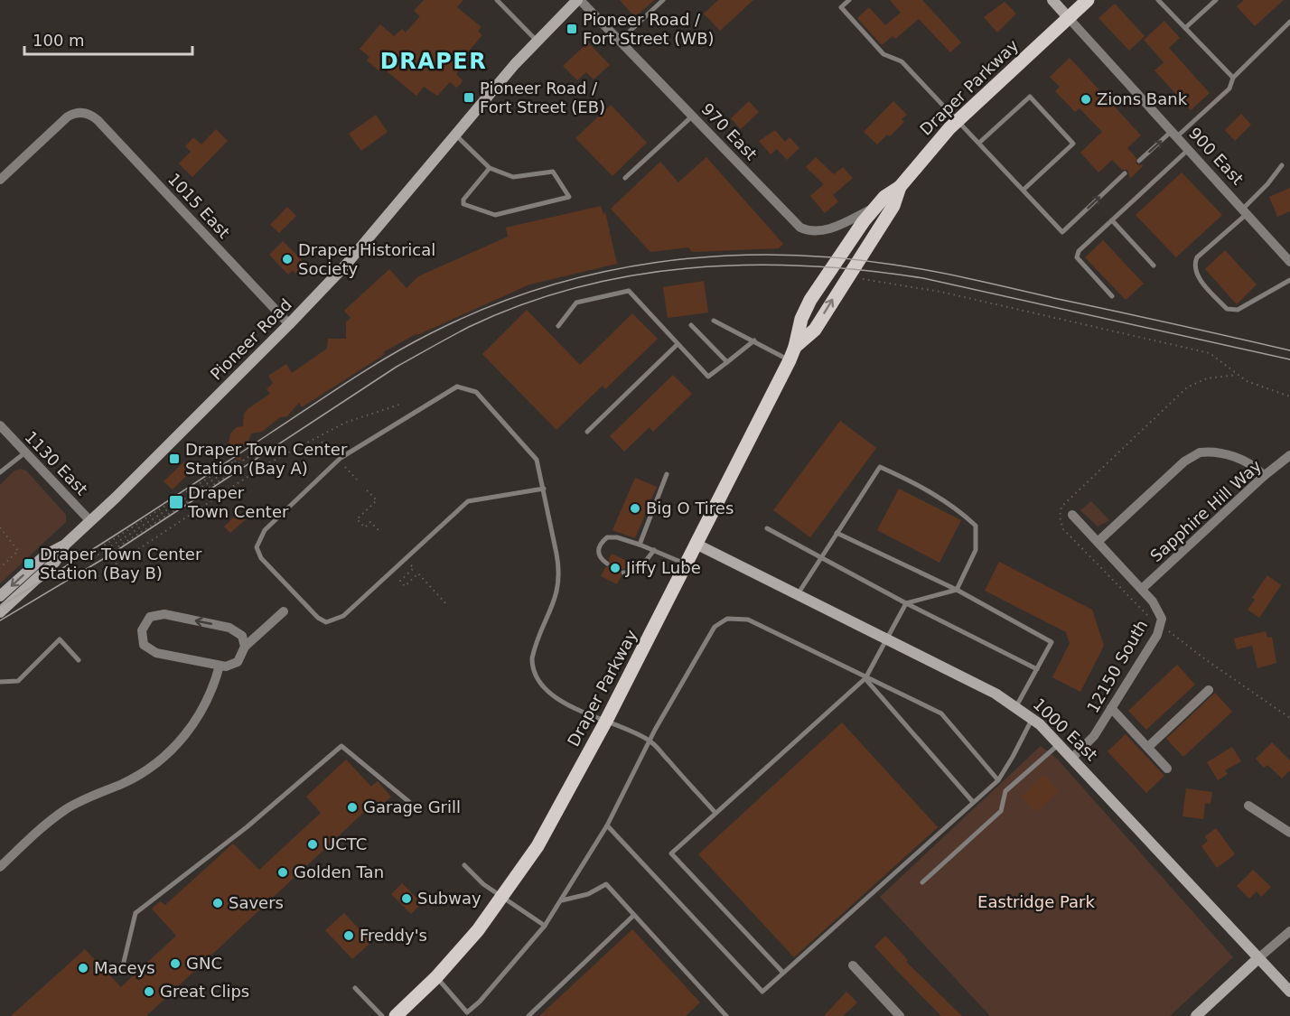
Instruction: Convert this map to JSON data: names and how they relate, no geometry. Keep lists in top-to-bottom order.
{
  "streets": {
    "main road": ["Draper Parkway"],
    "street": [
      "970 East",
      "900 East",
      "1015 East",
      "Pioneer Road",
      "1130 East",
      "Sapphire Hill Way",
      "12150 South",
      "1000 East"
    ]
  },
  "crossings": [
    ["Draper Parkway", "970 East"],
    ["Draper Parkway", "900 East"],
    ["Draper Parkway", "1000 East"],
    ["970 East", "Pioneer Road"],
    ["1015 East", "Pioneer Road"],
    ["Pioneer Road", "1130 East"],
    ["Sapphire Hill Way", "12150 South"],
    ["12150 South", "1000 East"]
  ],
  "districts": ["DRAPER"],
  "parks": ["Eastridge Park"],
  "places": {
    "transit": [
      "Pioneer Road / Fort Street (WB)",
      "Pioneer Road / Fort Street (EB)",
      "Draper Town Center Station (Bay A)",
      "Draper Town Center",
      "Draper Town Center Station (Bay B)"
    ],
    "other": [
      "Zions Bank",
      "Draper Historical Society",
      "Big O Tires",
      "Jiffy Lube",
      "Garage Grill",
      "UCTC",
      "Golden Tan",
      "Subway",
      "Savers",
      "Freddy's",
      "GNC",
      "Maceys",
      "Great Clips"
    ]
  },
  "scale_bar": "100 m"
}
